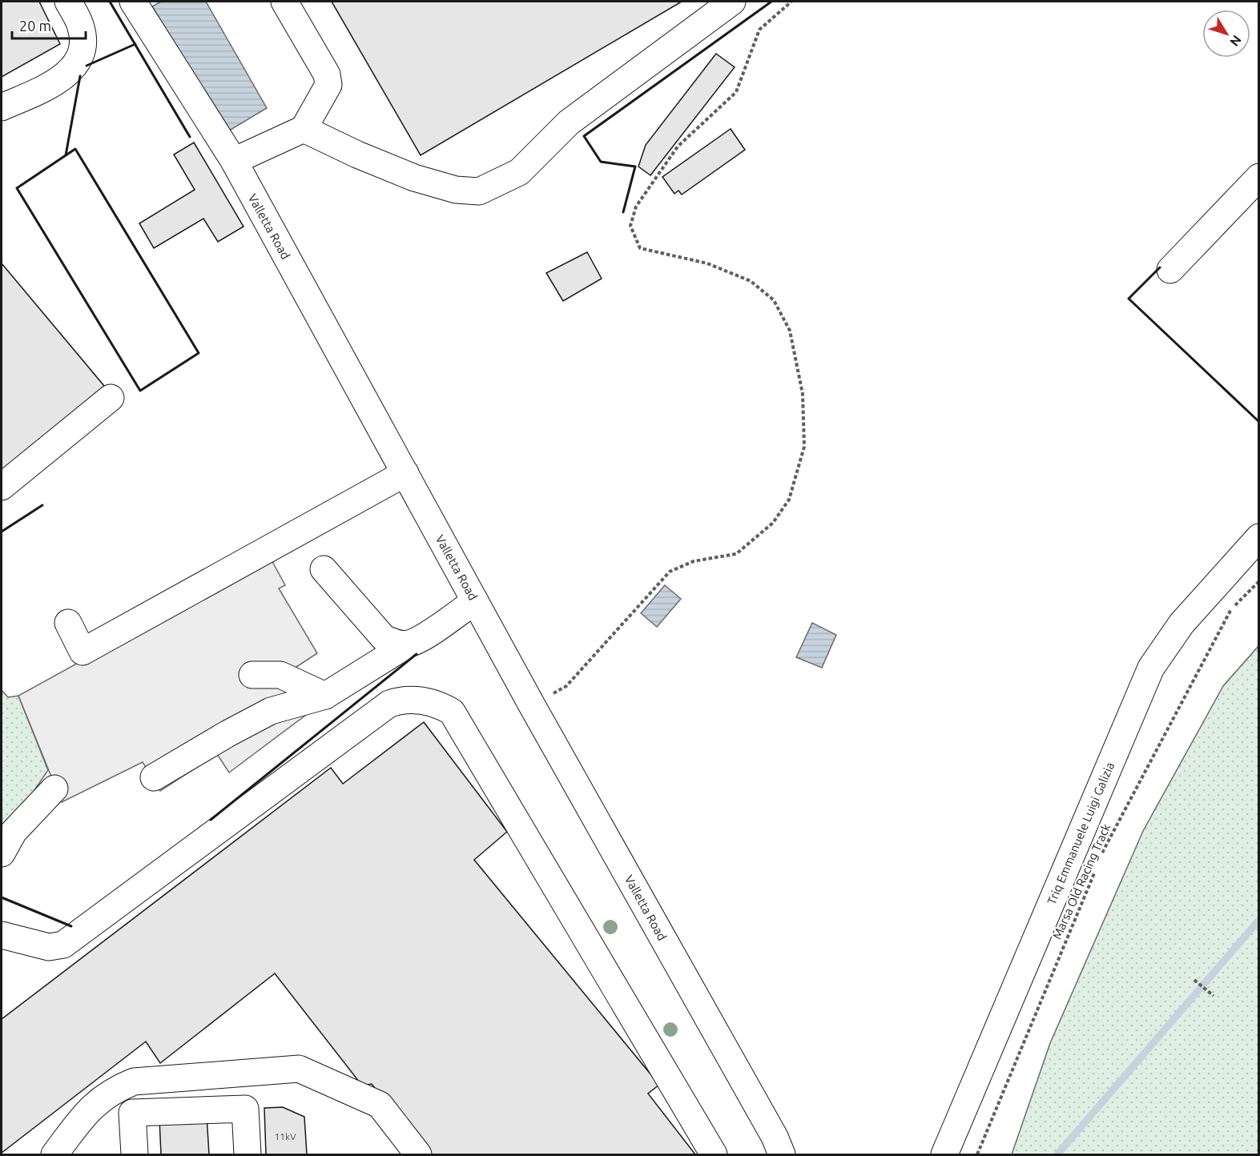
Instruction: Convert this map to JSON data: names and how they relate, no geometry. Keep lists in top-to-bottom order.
{
  "streets": {
    "street": ["Valletta Road", "Triq Emmanuele Luigi Galizia"],
    "path": ["Marsa Old Racing Track"]
  },
  "house_numbers": ["11kV"],
  "scale_bar": "20 m",
  "north": "bottom right"
}
